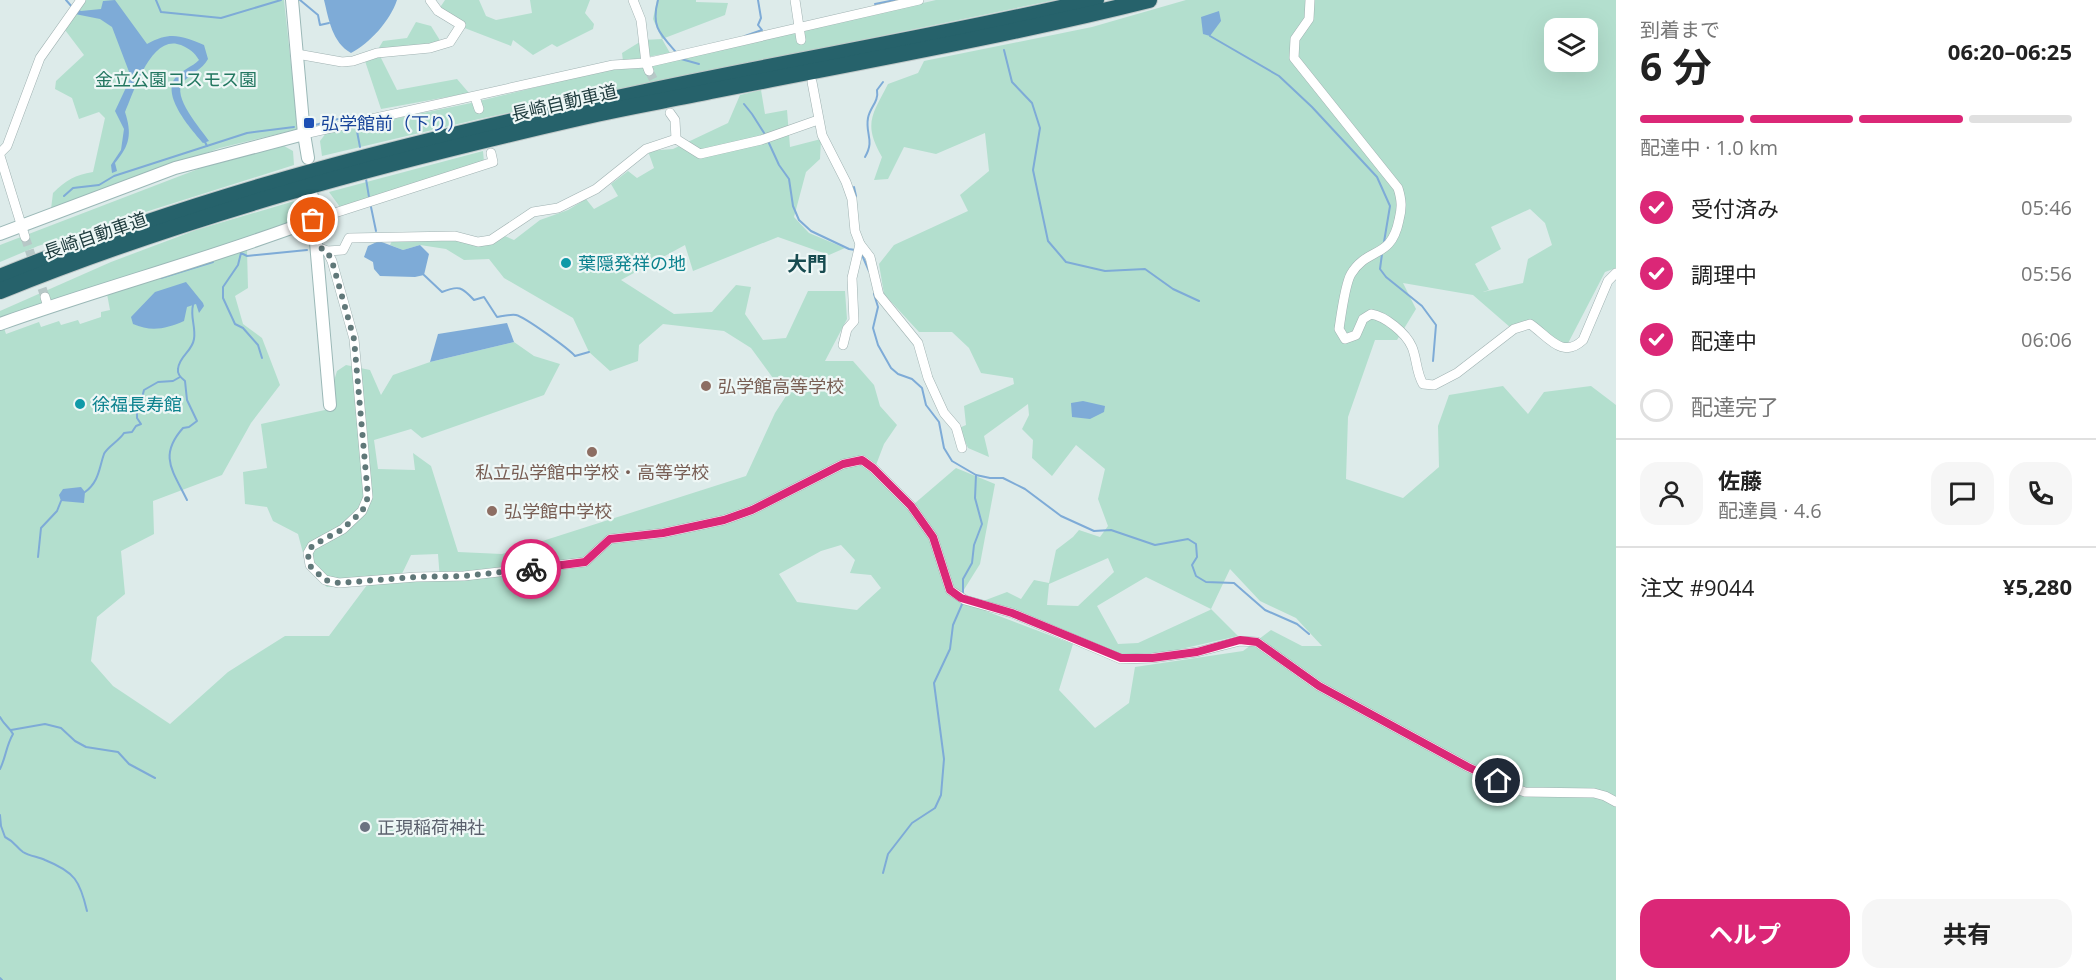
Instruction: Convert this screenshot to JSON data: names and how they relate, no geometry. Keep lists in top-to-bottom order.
{
  "streets": {
    "highway": ["長崎自動車道"]
  },
  "districts": ["大門"],
  "parks": ["金立公園コスモス園"],
  "places": {
    "transit": ["弘学館前（下り）"],
    "other": [
      "葉隠発祥の地",
      "弘学館高等学校",
      "徐福長寿館",
      "私立弘学館中学校・高等学校",
      "弘学館中学校",
      "正現稲荷神社"
    ]
  },
  "page": {
    "heading": ["6 分", "到着まで", "06:20–06:25"],
    "panel": [
      "佐藤",
      "配達員 · 4.6",
      "注文 #9044",
      "¥5,280"
    ],
    "bar": "配達中 · 1.0 km",
    "list": [
      ["受付済み", "05:46"],
      ["調理中", "05:56"],
      ["配達中", "06:06"],
      "配達完了"
    ],
    "buttons": ["ヘルプ", "共有"]
  }
}
